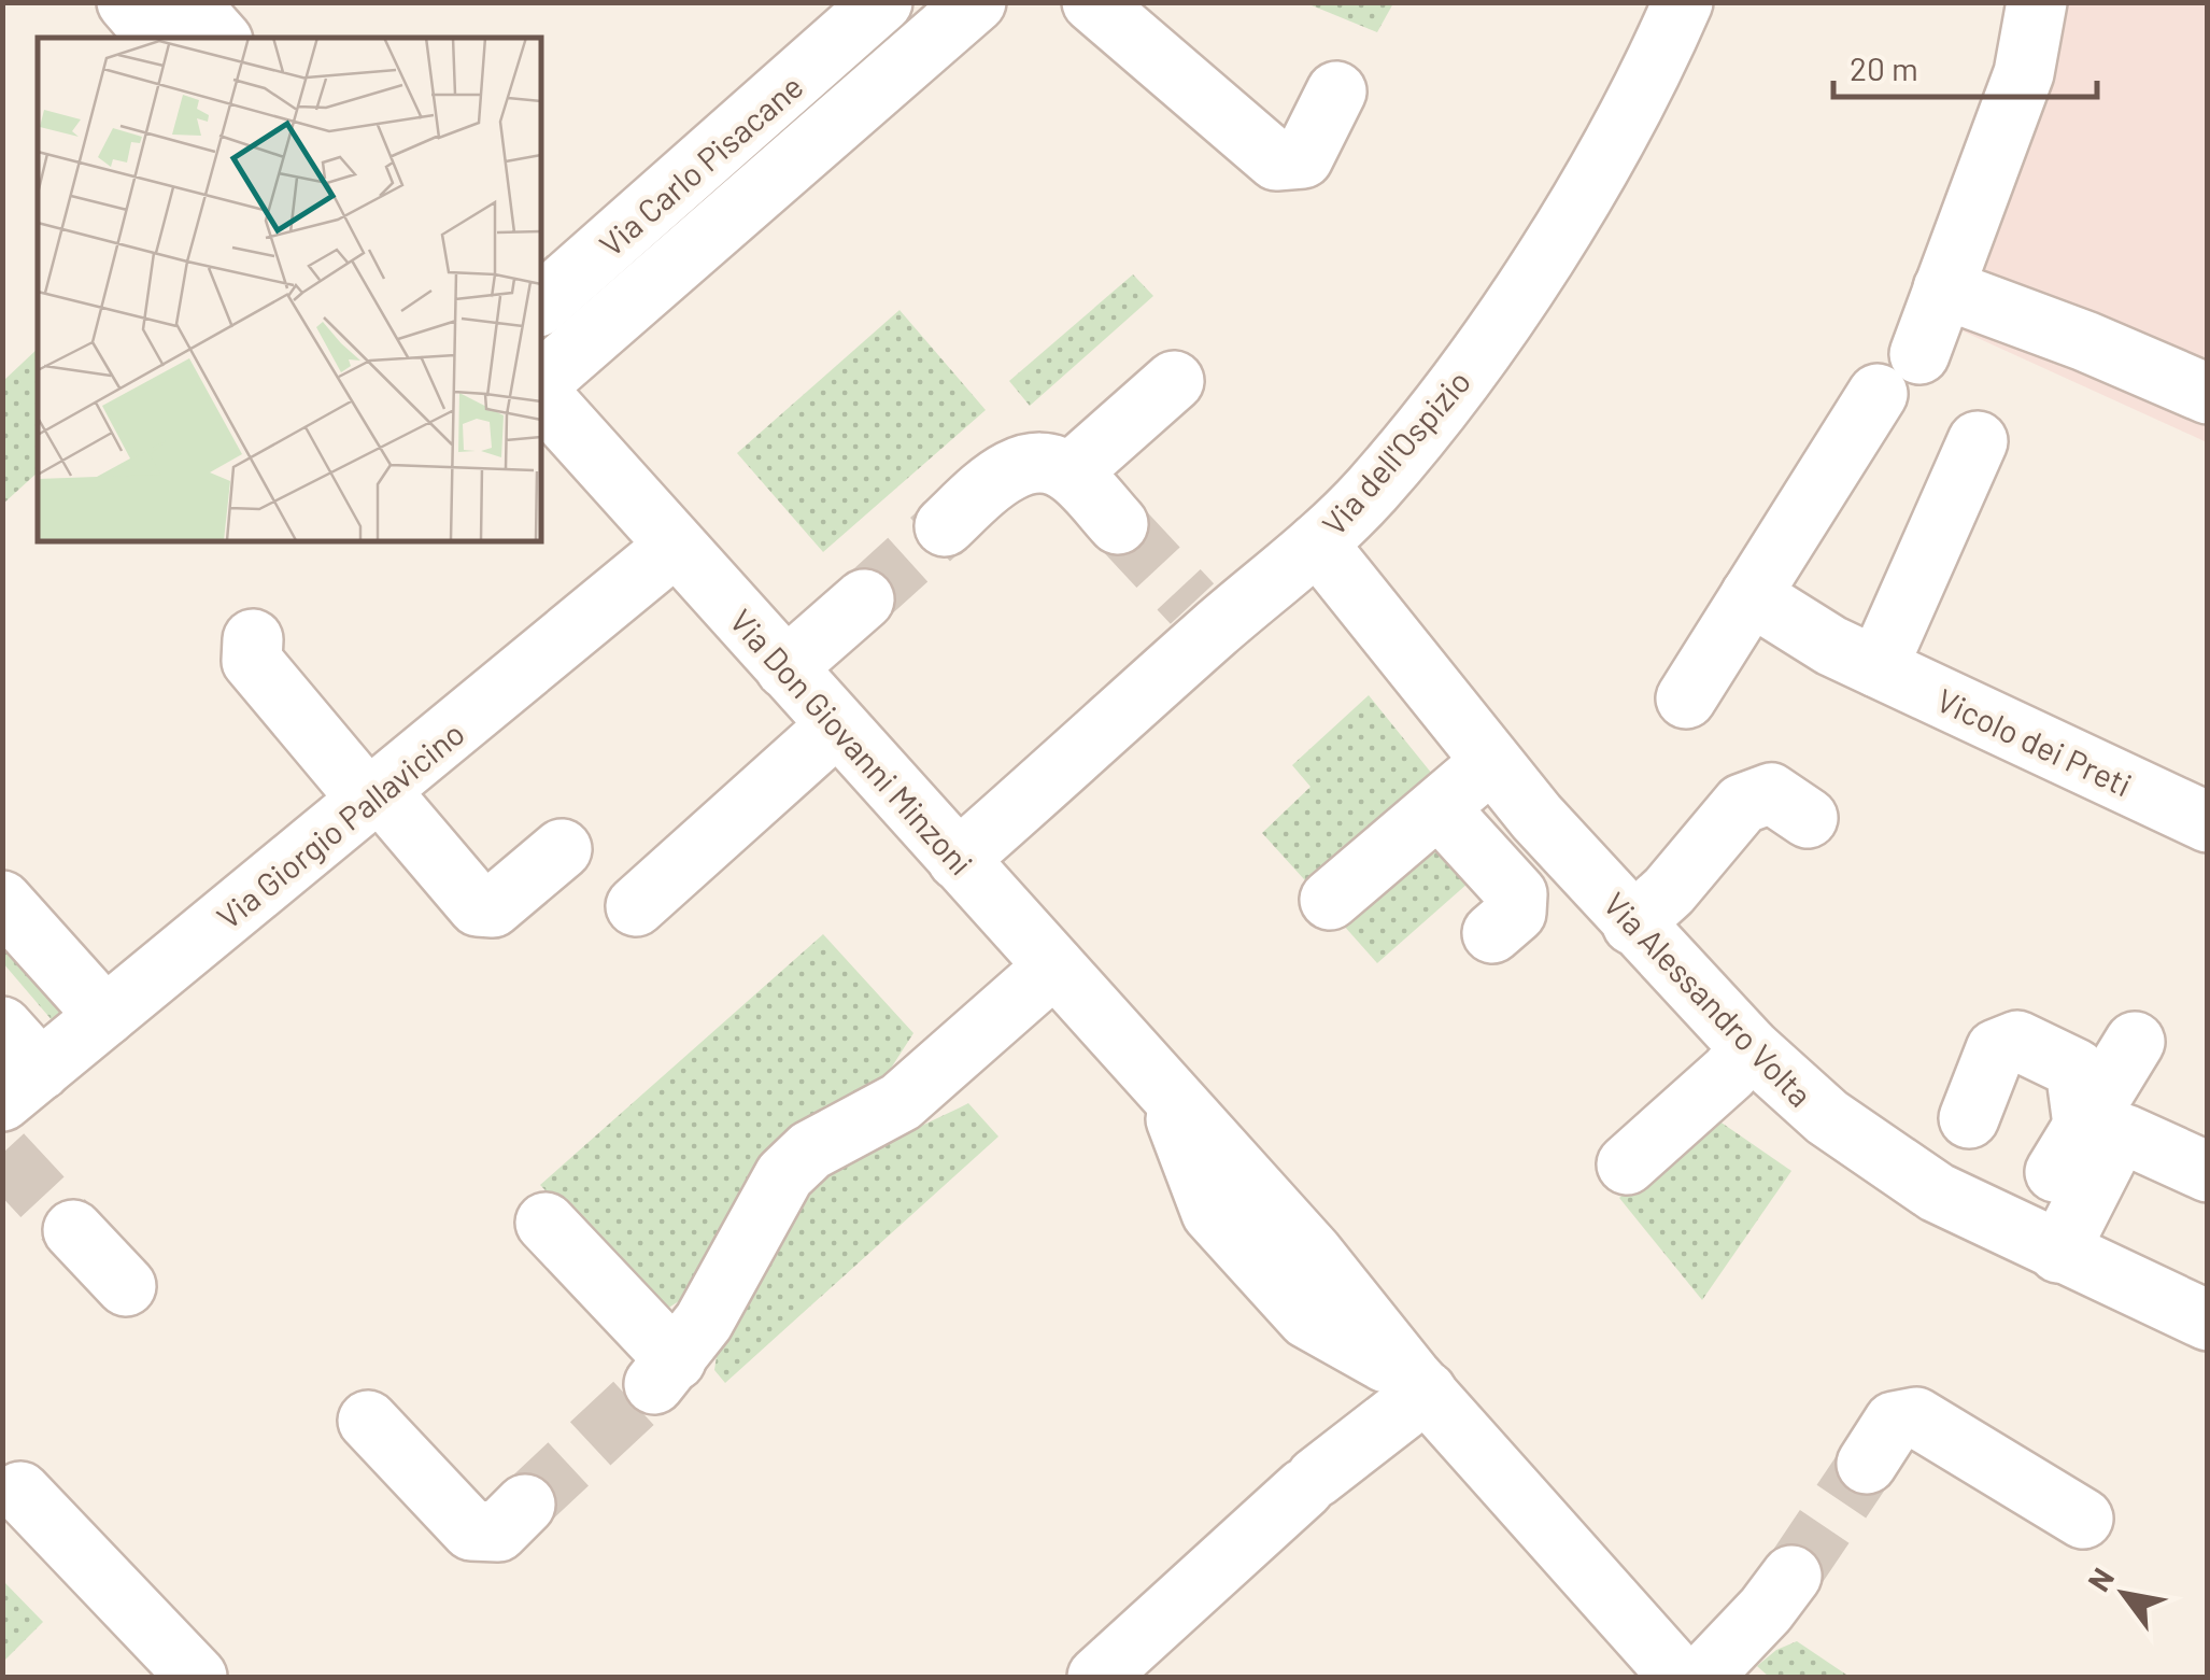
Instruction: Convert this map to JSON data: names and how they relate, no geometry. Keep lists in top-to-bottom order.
{
  "streets": {
    "street": [
      "Via Carlo Pisacane",
      "Via dell'Ospizio",
      "Via Don Giovanni Minzoni",
      "Vicolo dei Preti",
      "Via Giorgio Pallavicino",
      "Via Alessandro Volta"
    ]
  },
  "crossings": [
    ["Via dell'Ospizio", "Via Don Giovanni Minzoni"],
    ["Via dell'Ospizio", "Via Alessandro Volta"],
    ["Via Don Giovanni Minzoni", "Via Giorgio Pallavicino"]
  ],
  "scale_bar": "20 m",
  "north": "top left"
}
